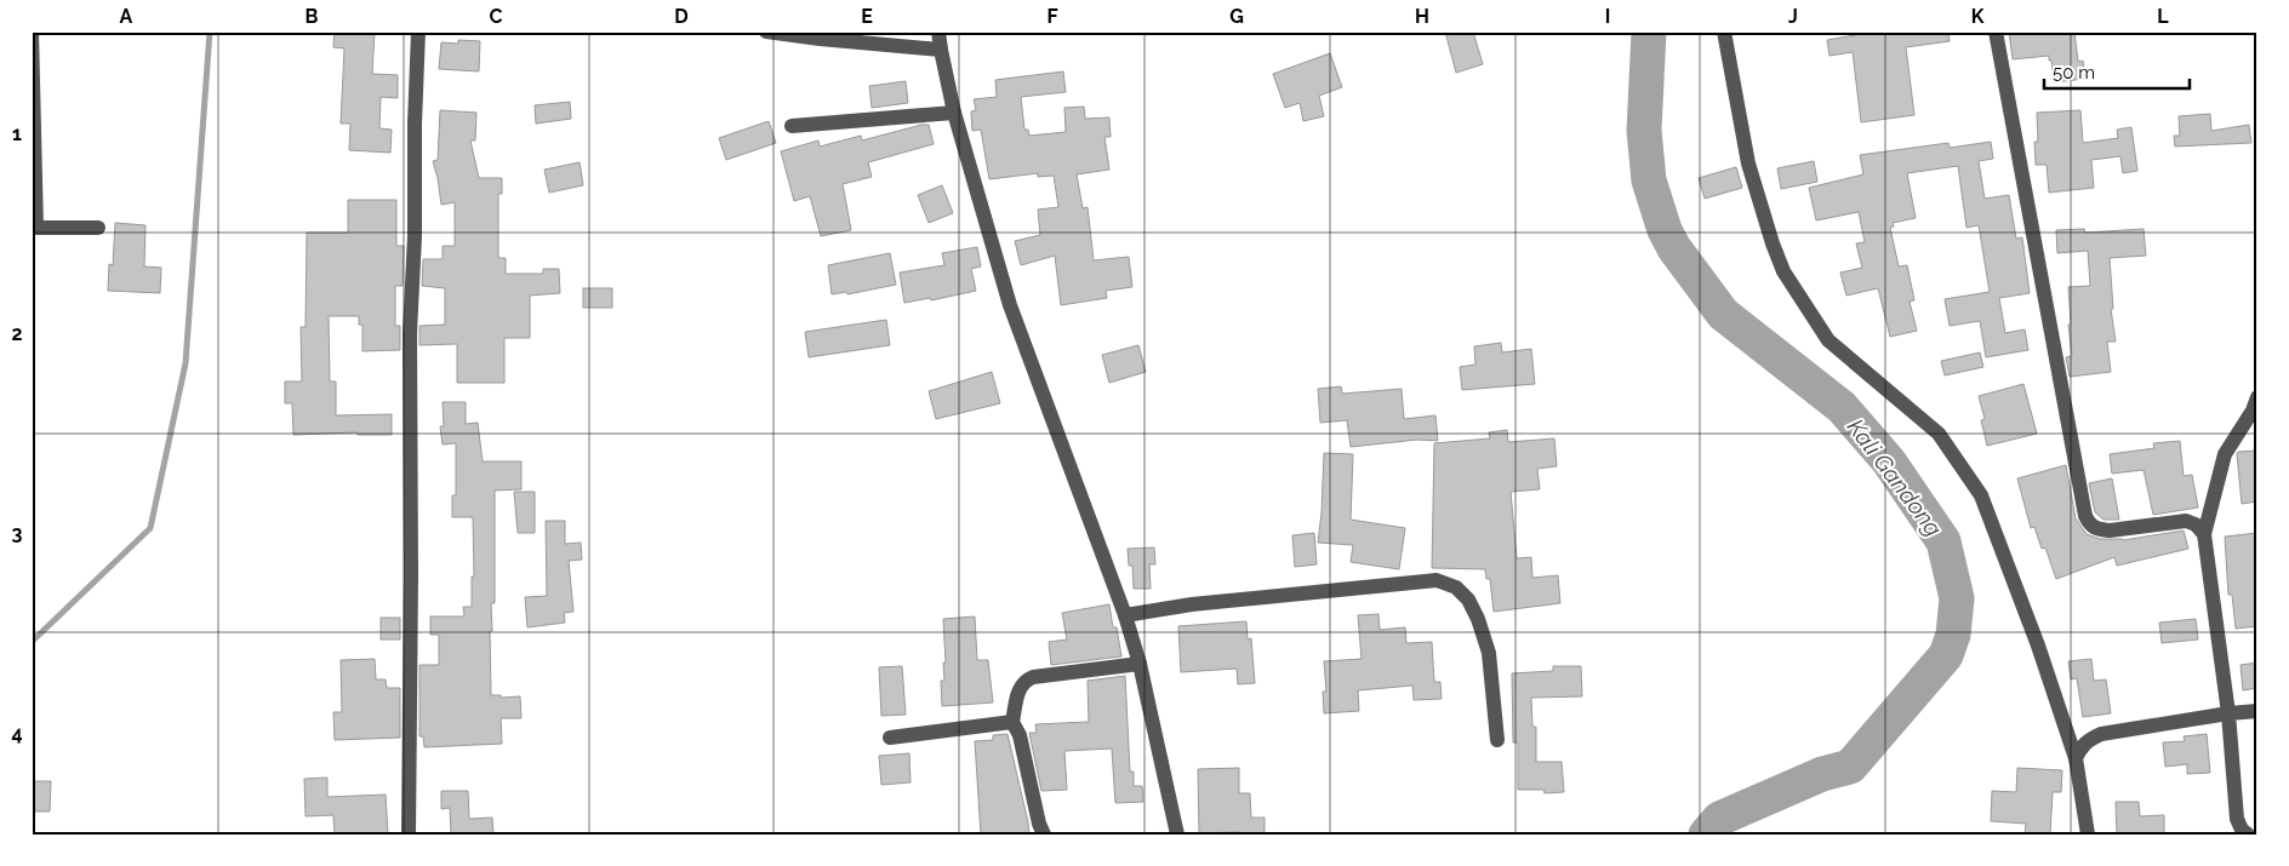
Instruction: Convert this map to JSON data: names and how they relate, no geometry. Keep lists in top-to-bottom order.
{
  "water": ["Kali Gandong"],
  "scale_bar": "50 m",
  "grid": {
    "columns": [
      "A",
      "B",
      "C",
      "D",
      "E",
      "F",
      "G",
      "H",
      "I",
      "J",
      "K",
      "L"
    ],
    "rows": [
      "1",
      "2",
      "3",
      "4"
    ]
  }
}
